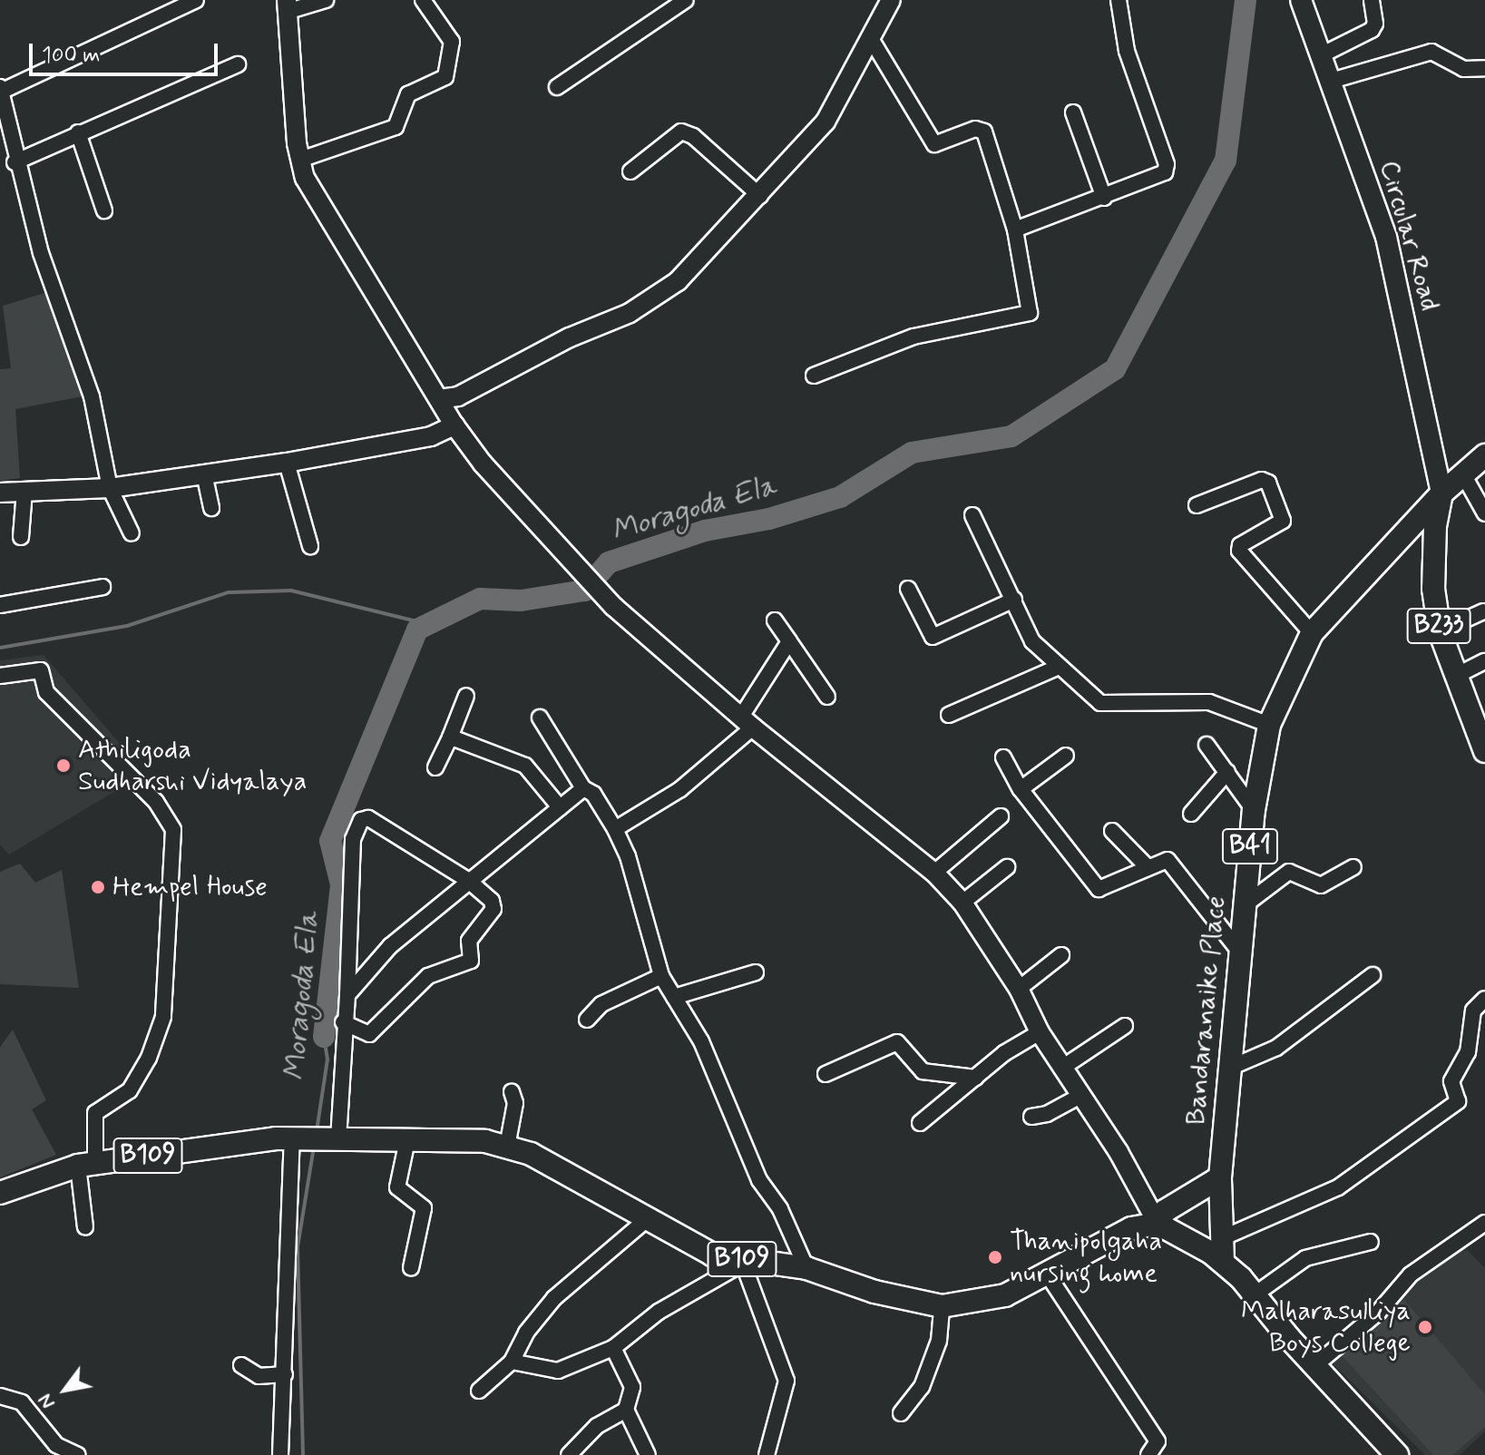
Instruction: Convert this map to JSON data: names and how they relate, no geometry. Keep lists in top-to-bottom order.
{
  "streets": {
    "main road": [
      "Circular Road",
      "B233",
      "B41",
      "Bandaranaike Place",
      "B109"
    ]
  },
  "crossings": [
    ["Circular Road", "B233"],
    ["Circular Road", "Bandaranaike Place"],
    ["B233", "Bandaranaike Place"]
  ],
  "water": ["Moragoda Ela"],
  "places": [
    "Athiligoda Sudharshi Vidyalaya",
    "Hempel House",
    "Thanipolgaha nursing home",
    "Malharasulliya Boys College"
  ],
  "scale_bar": "100 m",
  "north": "bottom left"
}
